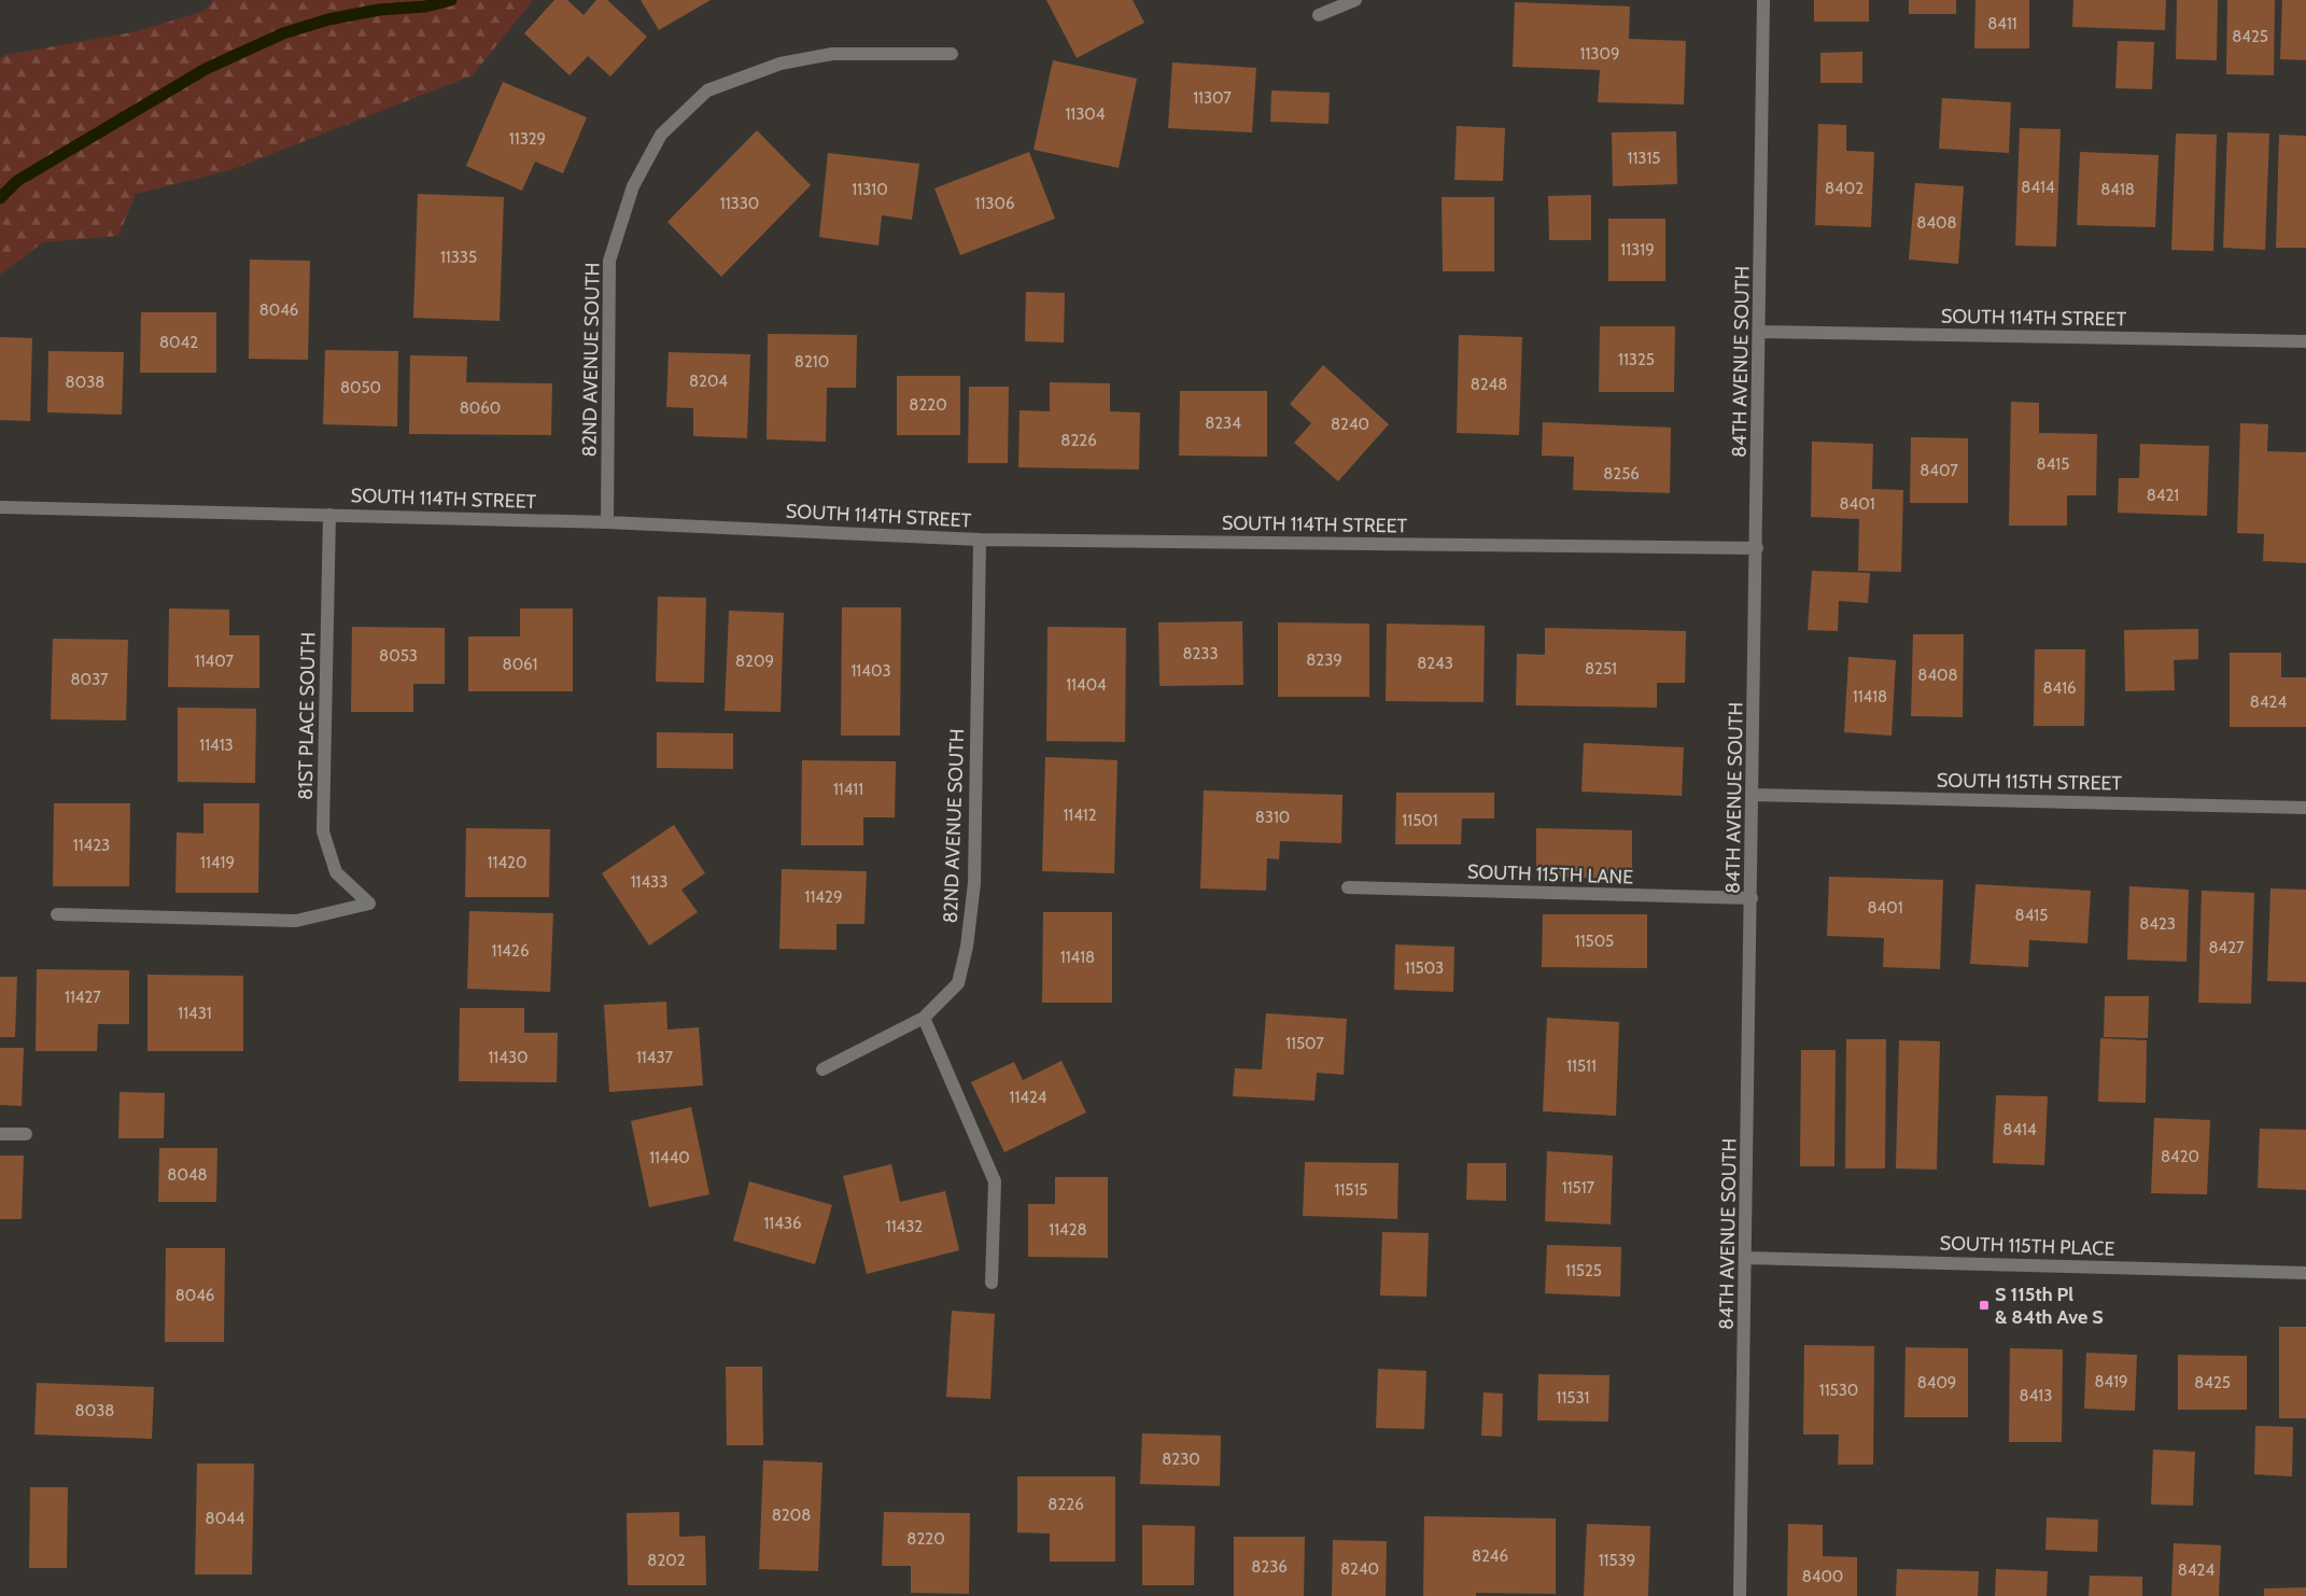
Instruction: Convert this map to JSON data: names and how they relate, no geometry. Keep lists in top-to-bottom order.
{
  "streets": {
    "street": [
      "SOUTH 114TH STREET",
      "82ND AVENUE SOUTH",
      "84TH AVENUE SOUTH",
      "81ST PLACE SOUTH",
      "SOUTH 115TH STREET",
      "SOUTH 115TH LANE",
      "SOUTH 115TH PLACE"
    ]
  },
  "crossings": [
    ["SOUTH 114TH STREET", "82ND AVENUE SOUTH"],
    ["SOUTH 114TH STREET", "84TH AVENUE SOUTH"],
    ["SOUTH 114TH STREET", "81ST PLACE SOUTH"],
    ["84TH AVENUE SOUTH", "SOUTH 115TH STREET"],
    ["84TH AVENUE SOUTH", "SOUTH 115TH LANE"],
    ["84TH AVENUE SOUTH", "SOUTH 115TH PLACE"]
  ],
  "places": {
    "transit": ["S 115th Pl & 84th Ave S"]
  },
  "house_numbers": [
    "8411",
    "8425",
    "11309",
    "11307",
    "11304",
    "11329",
    "11315",
    "8414",
    "8402",
    "11310",
    "8418",
    "11330",
    "11306",
    "8408",
    "11319",
    "11335",
    "8046",
    "8042",
    "11325",
    "8210",
    "8204",
    "8038",
    "8248",
    "8050",
    "8220",
    "8060",
    "8234",
    "8240",
    "8226",
    "8415",
    "8407",
    "8256",
    "8421",
    "8401",
    "8233",
    "8053",
    "8239",
    "11407",
    "8209",
    "8243",
    "8061",
    "8251",
    "11403",
    "8408",
    "8037",
    "11404",
    "8416",
    "11418",
    "8424",
    "11413",
    "11411",
    "11412",
    "8310",
    "11501",
    "11423",
    "11419",
    "11420",
    "11433",
    "11429",
    "8401",
    "8415",
    "8423",
    "11505",
    "8427",
    "11426",
    "11418",
    "11503",
    "11427",
    "11431",
    "11507",
    "11430",
    "11437",
    "11511",
    "11424",
    "8414",
    "8420",
    "11440",
    "8048",
    "11517",
    "11515",
    "11436",
    "11432",
    "11428",
    "11525",
    "8046",
    "8419",
    "8409",
    "8425",
    "11530",
    "8413",
    "11531",
    "8038",
    "8230",
    "8226",
    "8208",
    "8044",
    "8220",
    "8246",
    "8202",
    "11539",
    "8236",
    "8240",
    "8424",
    "8400"
  ]
}
